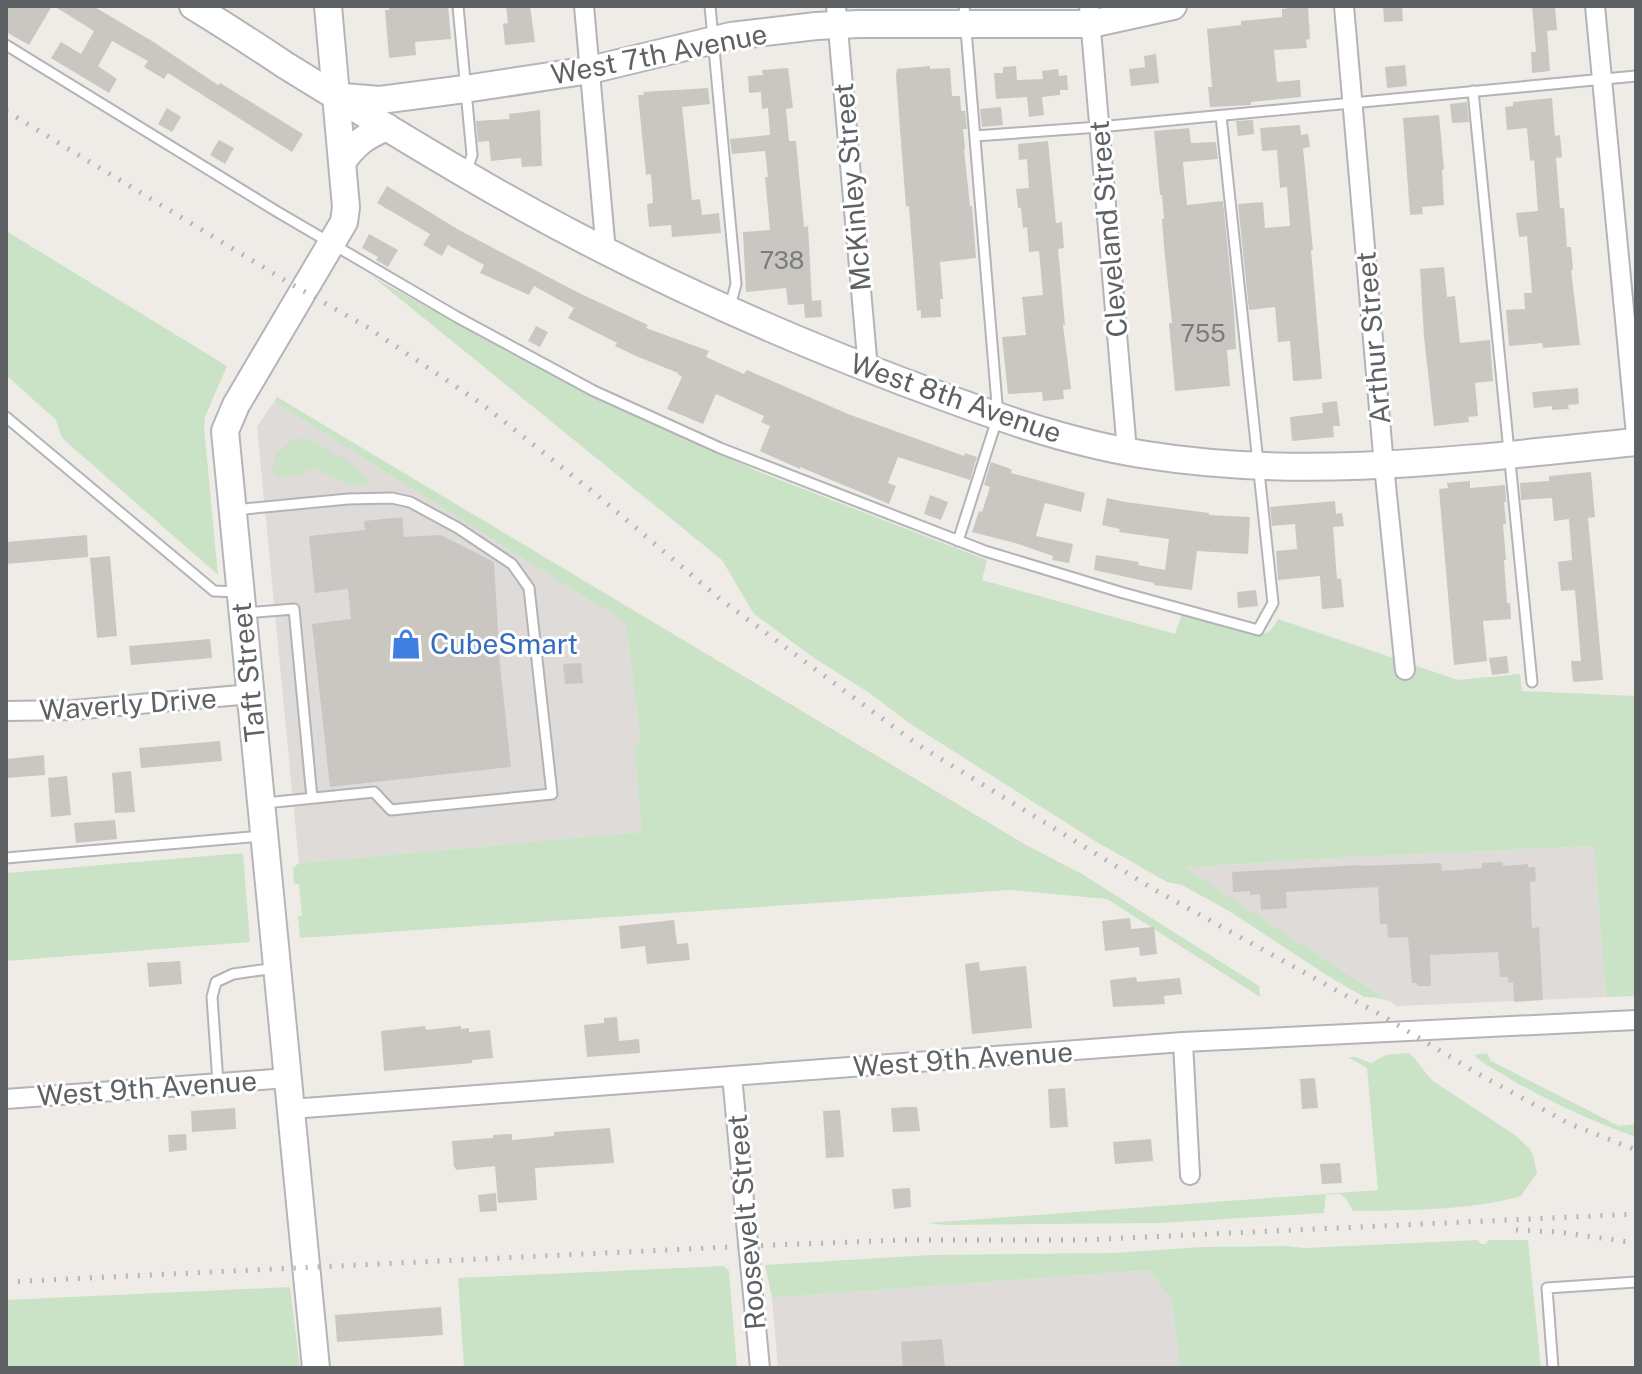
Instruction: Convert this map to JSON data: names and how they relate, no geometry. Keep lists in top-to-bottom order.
{
  "streets": {
    "street": [
      "West 7th Avenue",
      "McKinley Street",
      "Cleveland Street",
      "Arthur Street",
      "West 8th Avenue",
      "Taft Street",
      "Waverly Drive",
      "West 9th Avenue",
      "Roosevelt Street"
    ]
  },
  "crossings": [
    ["West 7th Avenue", "McKinley Street"],
    ["West 7th Avenue", "Cleveland Street"],
    ["West 7th Avenue", "West 8th Avenue"],
    ["West 7th Avenue", "Taft Street"],
    ["McKinley Street", "West 8th Avenue"],
    ["Cleveland Street", "West 8th Avenue"],
    ["Arthur Street", "West 8th Avenue"],
    ["West 8th Avenue", "Taft Street"],
    ["Taft Street", "Waverly Drive"],
    ["Taft Street", "West 9th Avenue"],
    ["West 9th Avenue", "Roosevelt Street"]
  ],
  "places": {
    "shop": ["CubeSmart"]
  },
  "house_numbers": ["738", "755"]
}
